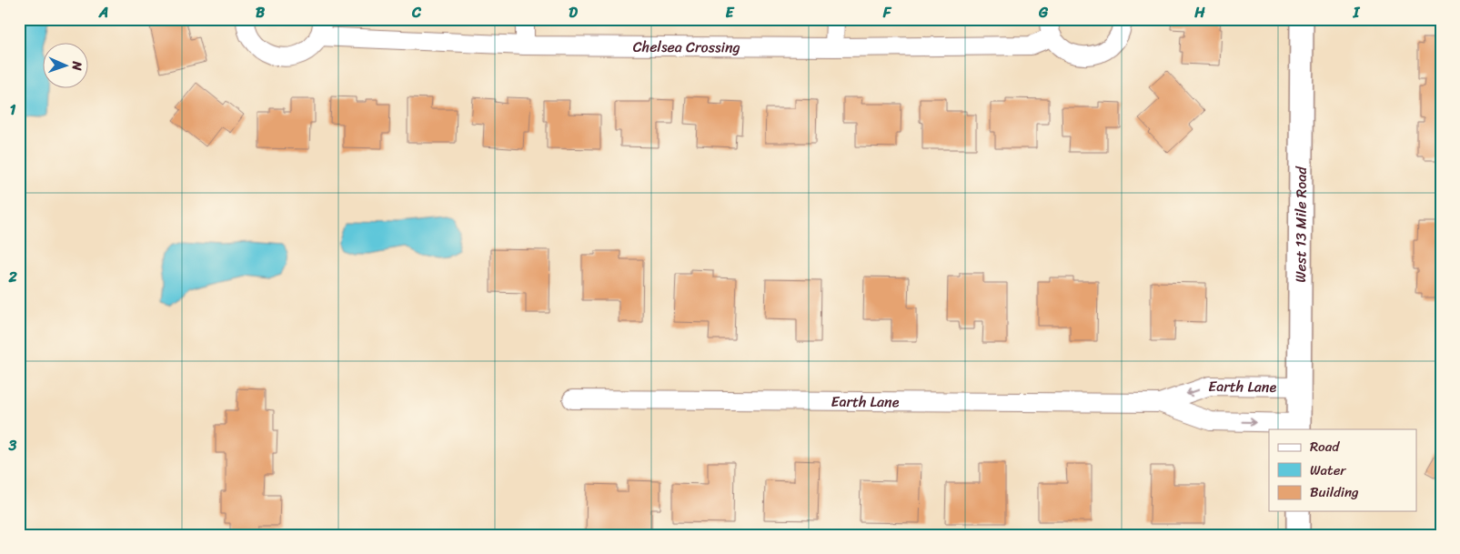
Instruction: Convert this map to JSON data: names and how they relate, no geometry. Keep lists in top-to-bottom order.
{
  "streets": {
    "street": ["Chelsea Crossing", "West 13 Mile Road", "Earth Lane"]
  },
  "crossings": [
    ["West 13 Mile Road", "Earth Lane"]
  ],
  "legend": ["Road", "Water", "Building"],
  "north": "right",
  "grid": {
    "columns": [
      "A",
      "B",
      "C",
      "D",
      "E",
      "F",
      "G",
      "H",
      "I"
    ],
    "rows": ["1", "2", "3"]
  }
}
